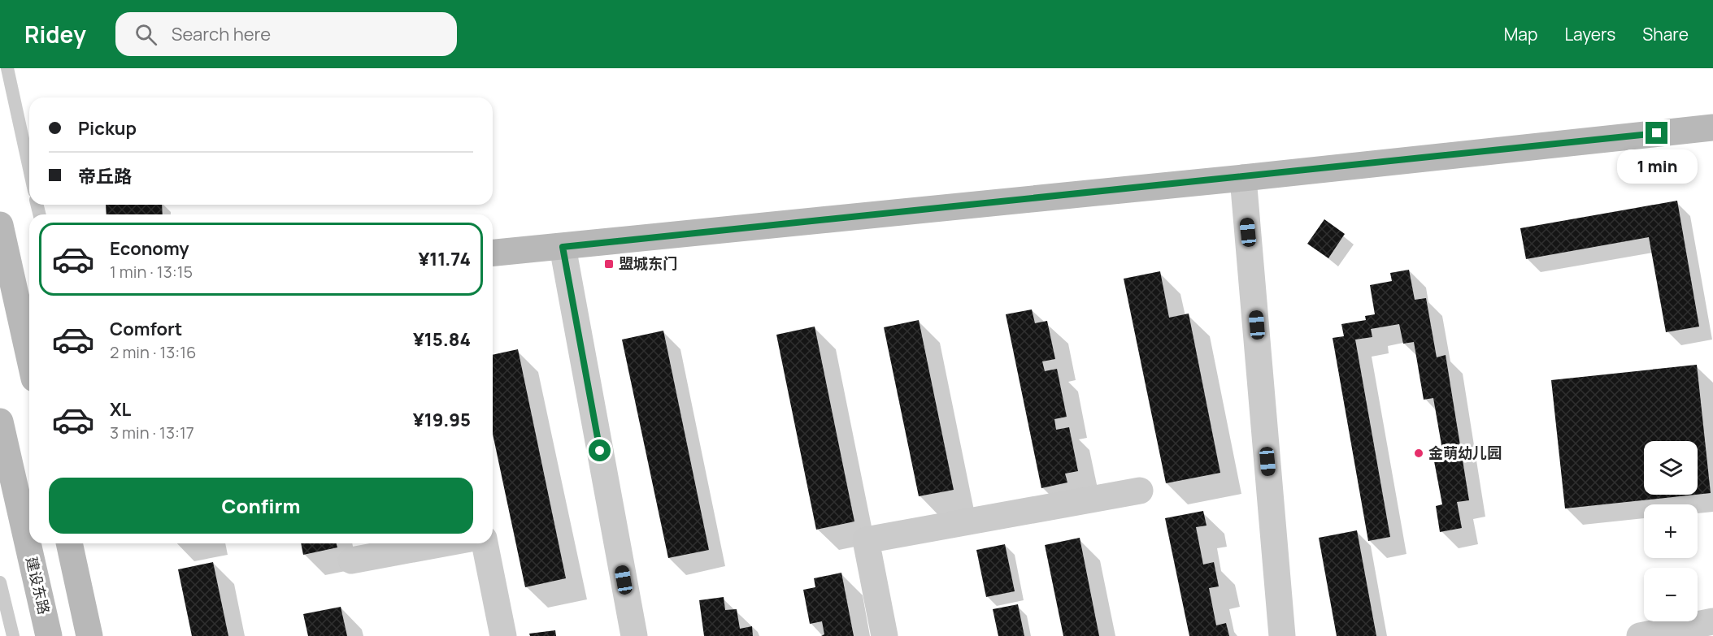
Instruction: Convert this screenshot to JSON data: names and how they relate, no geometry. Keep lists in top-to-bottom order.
{
  "streets": {
    "street": ["建设东路"]
  },
  "places": {
    "transit": ["盟城东门"],
    "other": ["金萌幼儿园"]
  },
  "page": {
    "header": "Ridey",
    "search": "Search here",
    "nav": ["Map", "Layers", "Share"],
    "banner": ["Pickup", "帝丘路"],
    "bubble": "1 min",
    "list": [
      {
        "name": "Economy",
        "note": "1 min · 13:15",
        "value": "¥11.74"
      },
      {
        "name": "Comfort",
        "note": "2 min · 13:16",
        "value": "¥15.84"
      },
      {
        "name": "XL",
        "note": "3 min · 13:17",
        "value": "¥19.95"
      }
    ],
    "map_buttons": ["+", "−"],
    "buttons": "Confirm"
  }
}
